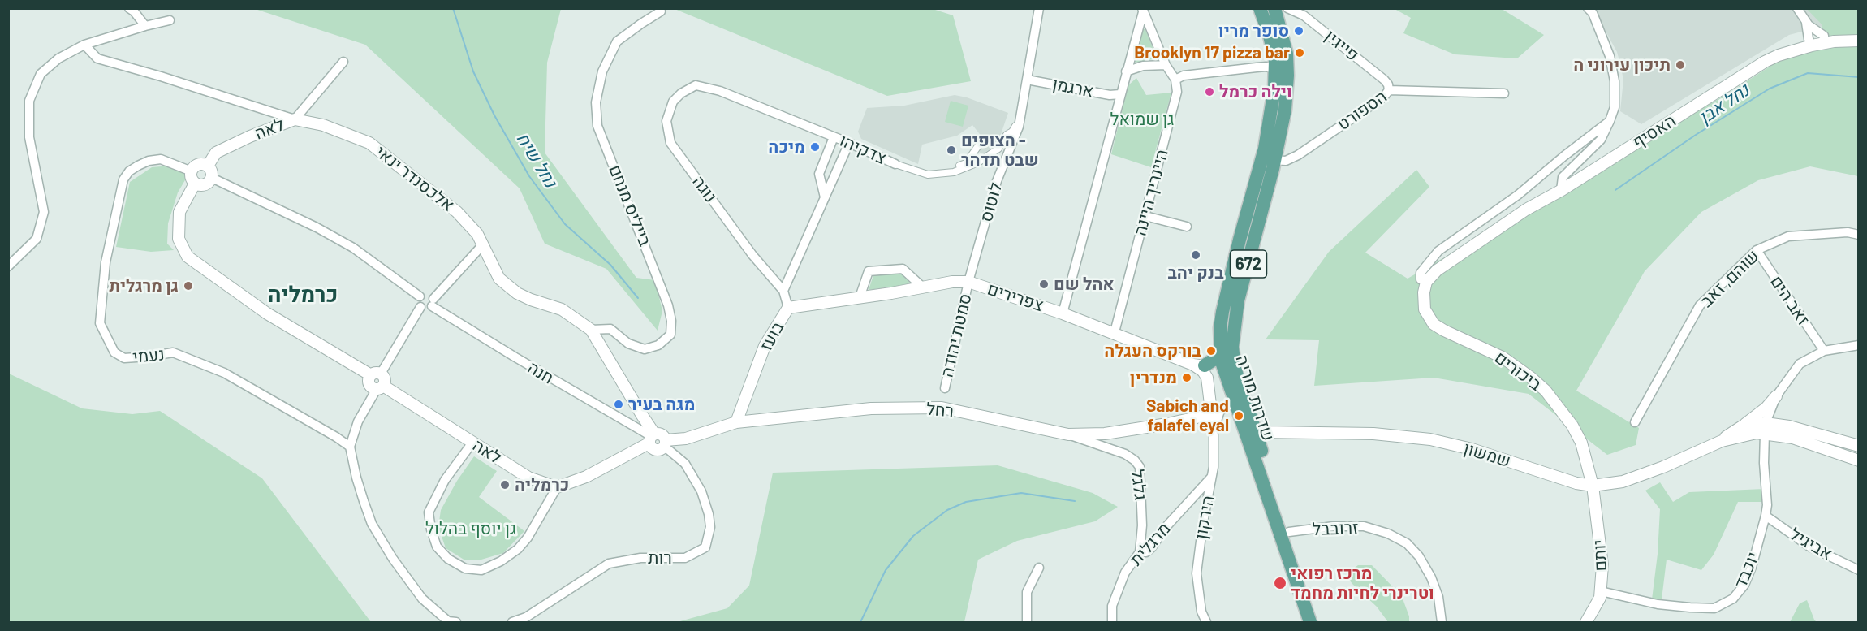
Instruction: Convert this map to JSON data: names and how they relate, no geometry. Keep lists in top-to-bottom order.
{
  "streets": {
    "main road": ["672", "שדרות מוריה"],
    "street": [
      "פייגין",
      "ארגמן",
      "הספורט",
      "לאה",
      "האסיף",
      "צדקיהו",
      "אלכסנדר ינאי",
      "נוגה",
      "היינריך היינה",
      "לוטוס",
      "בייליס מנחם",
      "שוהם, זאב",
      "צפרירים",
      "זאב הים",
      "סמטת יהודה",
      "בועז",
      "נעמי",
      "ביכורים",
      "חנה",
      "רחל",
      "שמשון",
      "גלגל",
      "הירקון",
      "זרובבל",
      "מרגלית",
      "אביגיל",
      "יותם",
      "רות",
      "יוכבד"
    ]
  },
  "crossings": [
    ["פייגין", "הספורט"],
    ["ארגמן", "לוטוס"],
    ["הספורט", "שדרות מוריה"],
    ["לאה", "אלכסנדר ינאי"],
    ["לאה", "נעמי"],
    ["צדקיהו", "נוגה"],
    ["צדקיהו", "לוטוס"],
    ["אלכסנדר ינאי", "בייליס מנחם"],
    ["אלכסנדר ינאי", "חנה"],
    ["נוגה", "בועז"],
    ["היינריך היינה", "צפרירים"],
    ["לוטוס", "צפרירים"],
    ["לוטוס", "סמטת יהודה"],
    ["שוהם, זאב", "זאב הים"],
    ["צפרירים", "סמטת יהודה"],
    ["צפרירים", "בועז"],
    ["צפרירים", "שדרות מוריה"],
    ["זאב הים", "יוכבד"],
    ["בועז", "רחל"],
    ["ביכורים", "שמשון"],
    ["ביכורים", "יותם"],
    ["שדרות מוריה", "שמשון"],
    ["שדרות מוריה", "זרובבל"],
    ["רחל", "גלגל"],
    ["רחל", "הירקון"],
    ["רחל", "רות"],
    ["שמשון", "יותם"],
    ["שמשון", "יוכבד"],
    ["גלגל", "מרגלית"],
    ["הירקון", "מרגלית"],
    ["אביגיל", "יוכבד"],
    ["יותם", "יוכבד"]
  ],
  "districts": ["כרמליה"],
  "water": ["נחל אבן", "נחל שיח"],
  "parks": ["גן שמואל", "גן יוסף בהלול"],
  "places": [
    "סופר מריו",
    "Brooklyn 17 pizza bar",
    "תיכון עירוני ה",
    "וילה כרמל",
    "מיכה",
    "הצופים - שבט תדהר",
    "בנק יהב",
    "אהל שם",
    "גן מרגלית",
    "בורקס העגלה",
    "מנדרין",
    "מגה בעיר",
    "Sabich and falafel eyal",
    "כרמליה",
    "מרכז רפואי וטרינרי לחיות מחמד"
  ]
}
